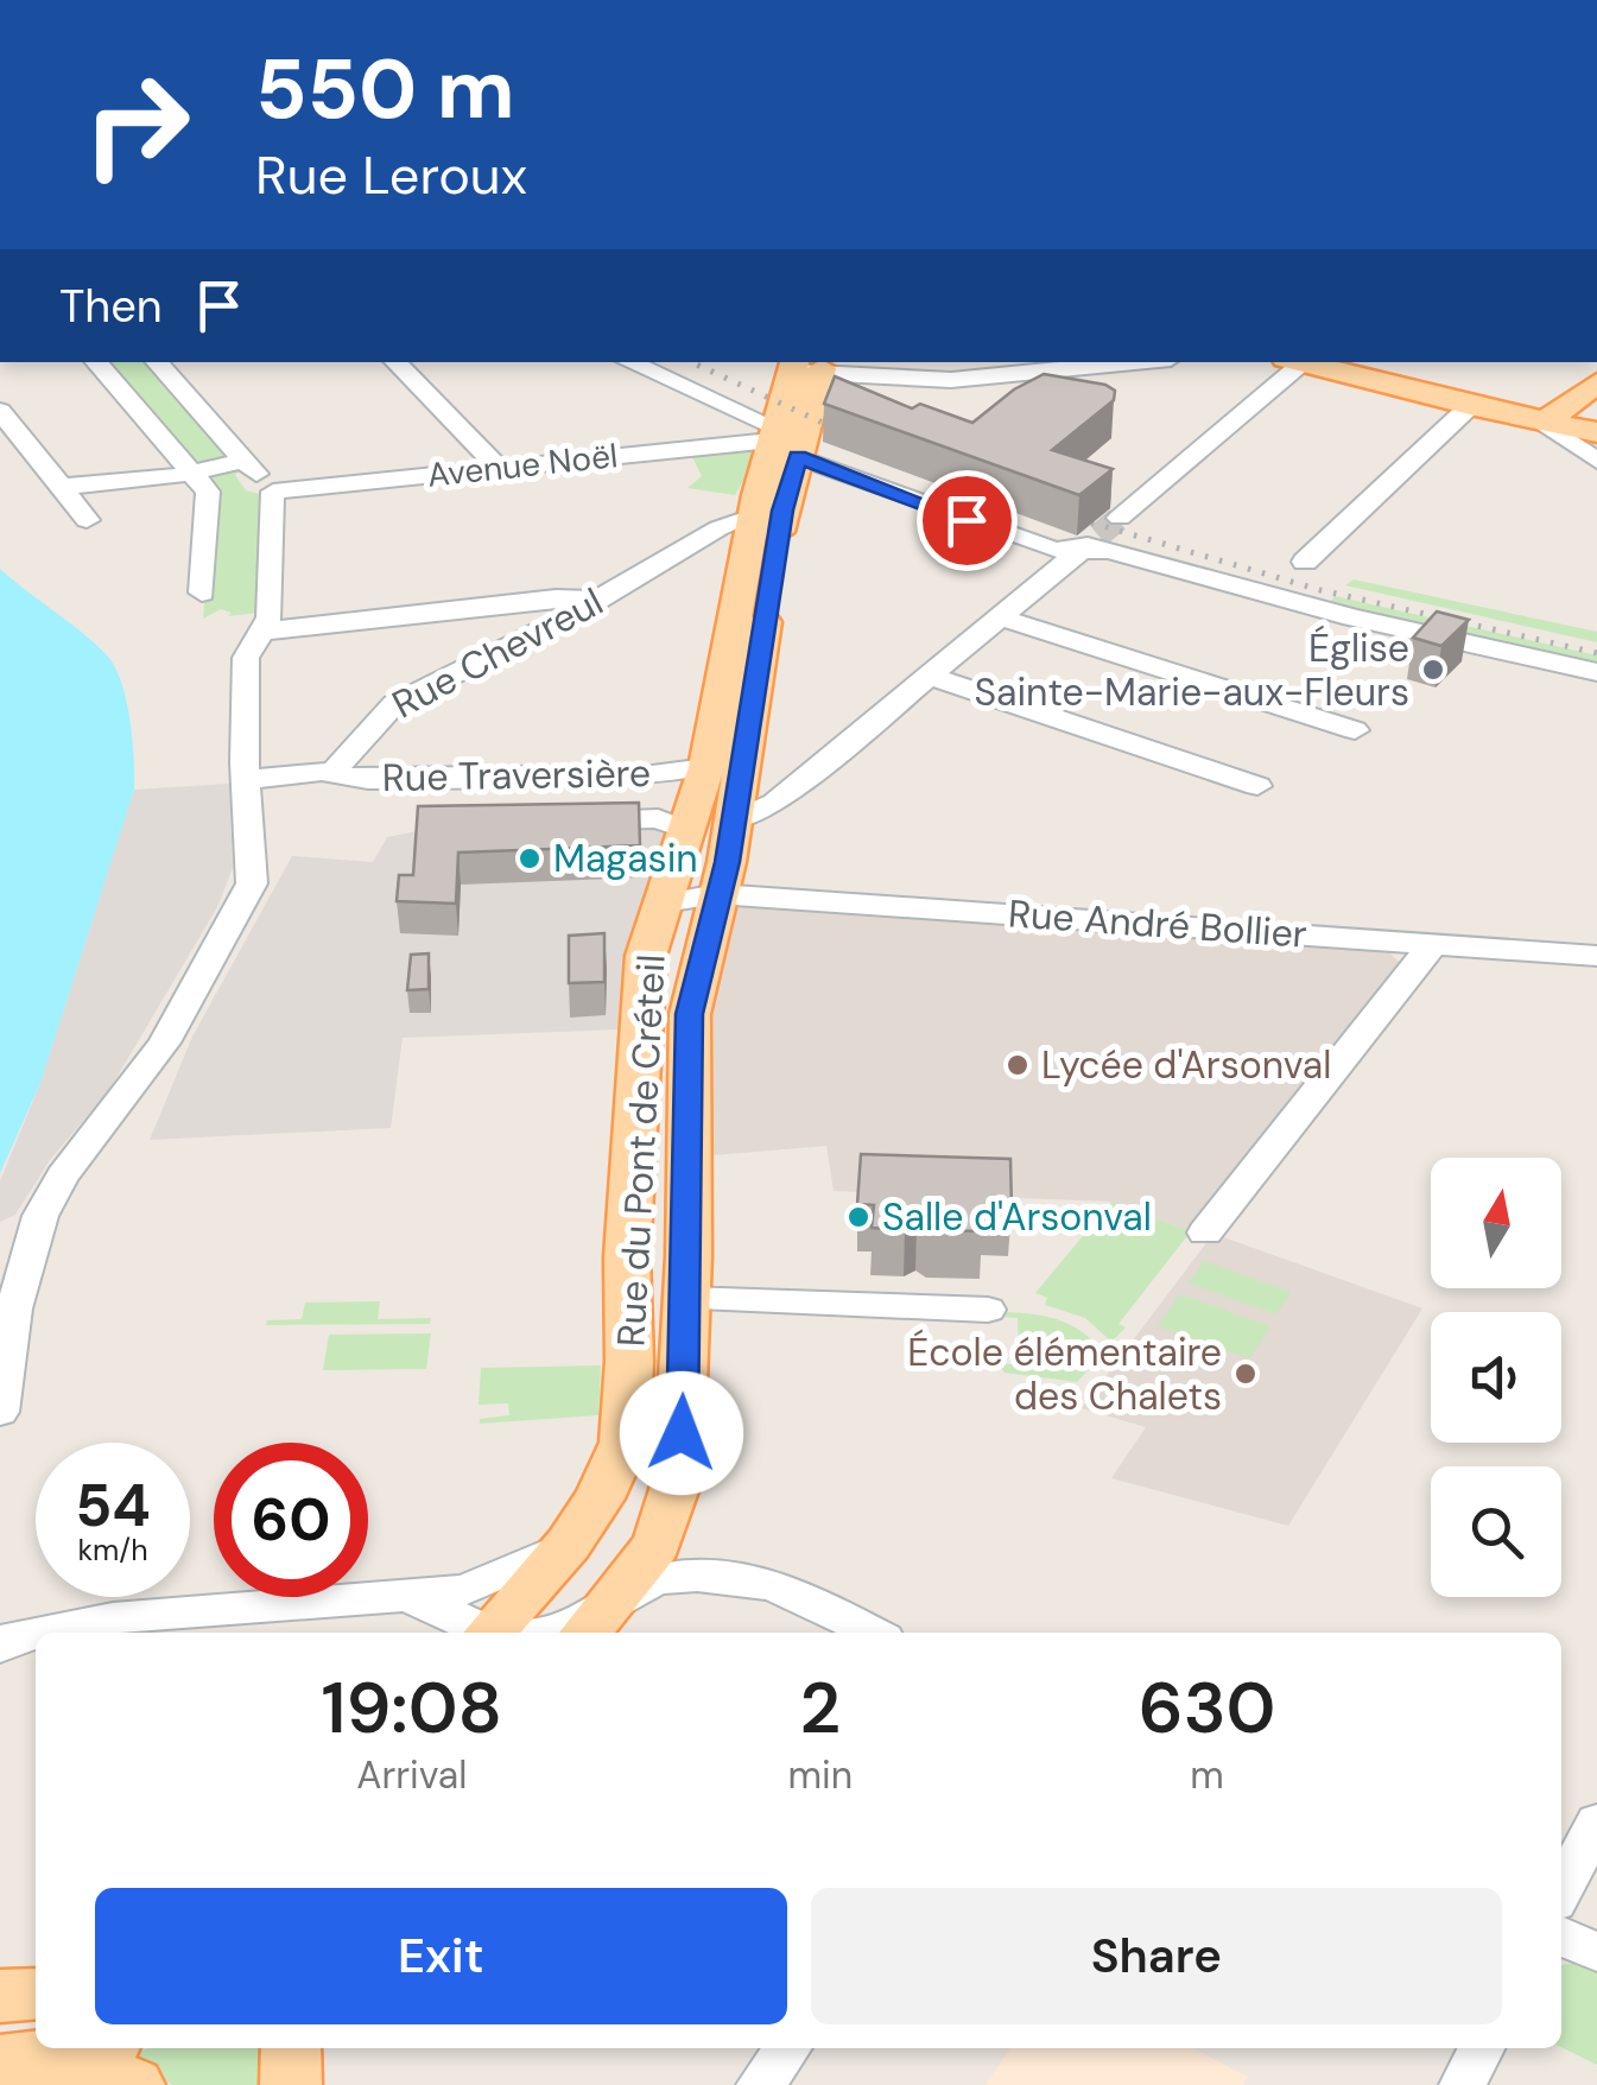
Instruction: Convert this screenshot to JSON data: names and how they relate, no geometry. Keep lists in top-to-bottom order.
{
  "streets": {
    "main road": ["Rue du Pont de Créteil"],
    "street": [
      "Avenue Noël",
      "Rue Chevreul",
      "Rue Traversière",
      "Rue André Bollier"
    ]
  },
  "crossings": [
    ["Avenue Noël", "Rue du Pont de Créteil"],
    ["Rue Chevreul", "Rue Traversière"],
    ["Rue Chevreul", "Rue du Pont de Créteil"],
    ["Rue Traversière", "Rue du Pont de Créteil"],
    ["Rue André Bollier", "Rue du Pont de Créteil"]
  ],
  "places": [
    "Église Sainte-Marie-aux-Fleurs",
    "Magasin",
    "Lycée d'Arsonval",
    "Salle d'Arsonval",
    "École élémentaire des Chalets"
  ],
  "north": "top",
  "page": {
    "turn": ["550 m", "Rue Leroux"],
    "then": "Then",
    "speed": "54 km/h",
    "limit": "60",
    "eta": [
      "19:08",
      "Arrival",
      "2",
      "min",
      "630",
      "m"
    ],
    "buttons": ["Exit", "Share"]
  }
}
